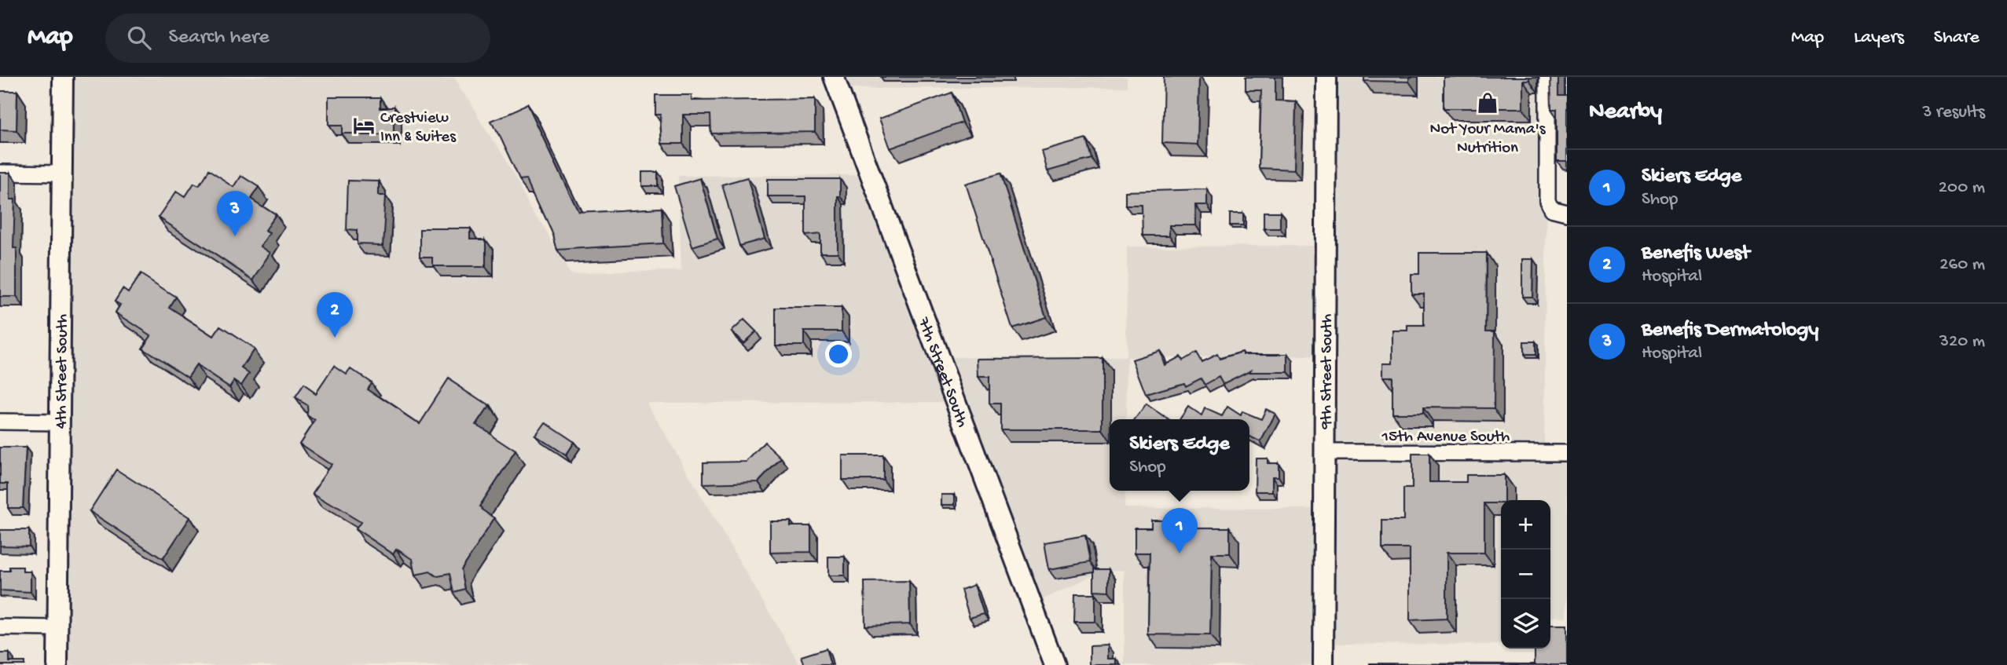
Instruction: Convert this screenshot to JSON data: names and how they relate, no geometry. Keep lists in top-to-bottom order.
{
  "streets": {
    "street": [
      "7th Street South",
      "9th Street South",
      "4th Street South",
      "15th Avenue South"
    ]
  },
  "crossings": [
    ["9th Street South", "15th Avenue South"]
  ],
  "places": {
    "shop": ["Not Your Mama's Nutrition"],
    "hotel": ["Crestview Inn & Suites"]
  },
  "page": {
    "header": "Map",
    "search": "Search here",
    "nav": ["Map", "Layers", "Share"],
    "heading": ["Nearby", "3 results"],
    "list": [
      {
        "mark": "1",
        "name": "Skiers Edge",
        "note": "Shop",
        "value": "200 m"
      },
      {
        "mark": "2",
        "name": "Benefis West",
        "note": "Hospital",
        "value": "260 m"
      },
      {
        "mark": "3",
        "name": "Benefis Dermatology",
        "note": "Hospital",
        "value": "320 m"
      }
    ],
    "pins": ["3", "2", "1"],
    "popup": ["Skiers Edge", "Shop"],
    "map_buttons": ["+", "−"]
  }
}
